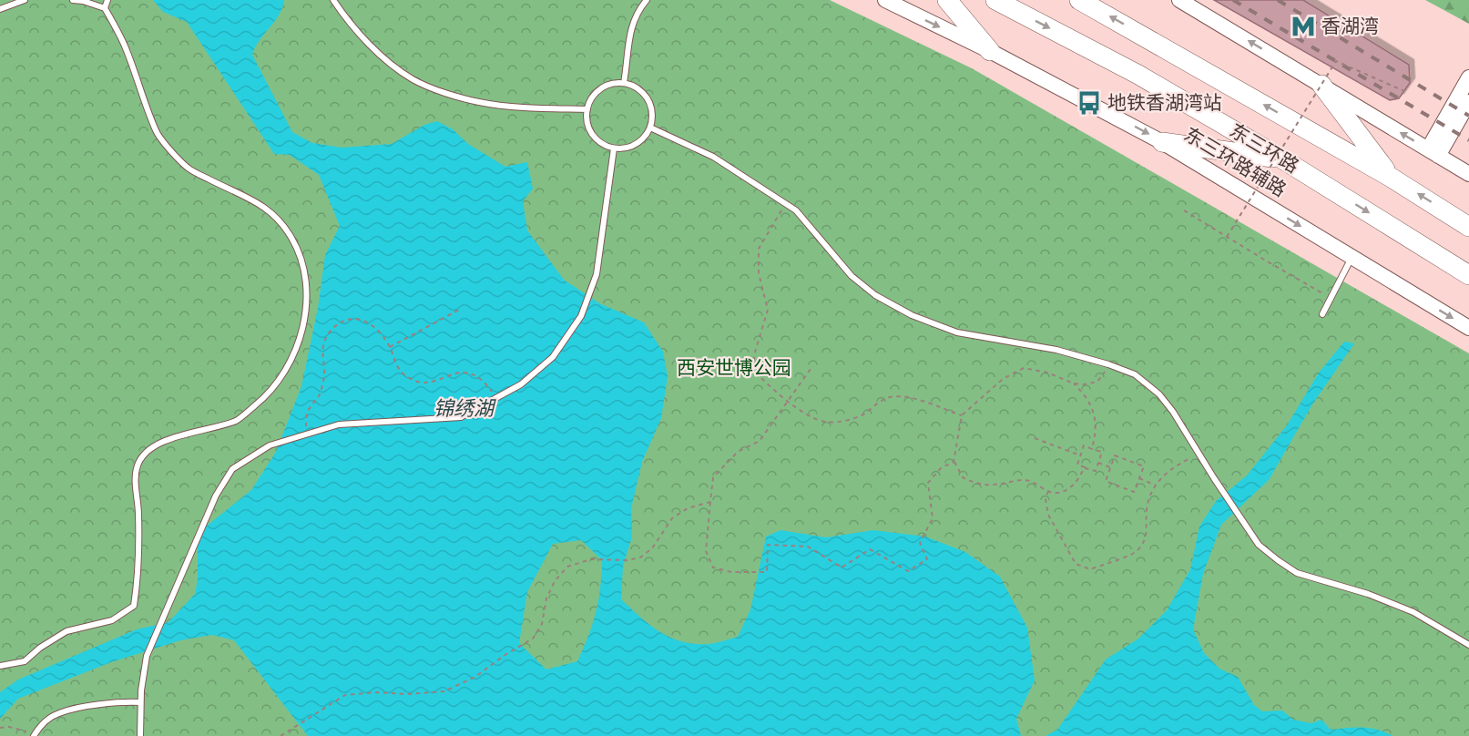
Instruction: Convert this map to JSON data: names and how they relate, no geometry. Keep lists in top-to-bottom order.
{
  "streets": {
    "highway": ["东三环路"],
    "main road": ["东三环路辅路"]
  },
  "water": ["锦绣湖"],
  "parks": ["西安世博公园"],
  "places": {
    "metro station": ["香湖湾"],
    "bus stop": ["地铁香湖湾站"]
  }
}
